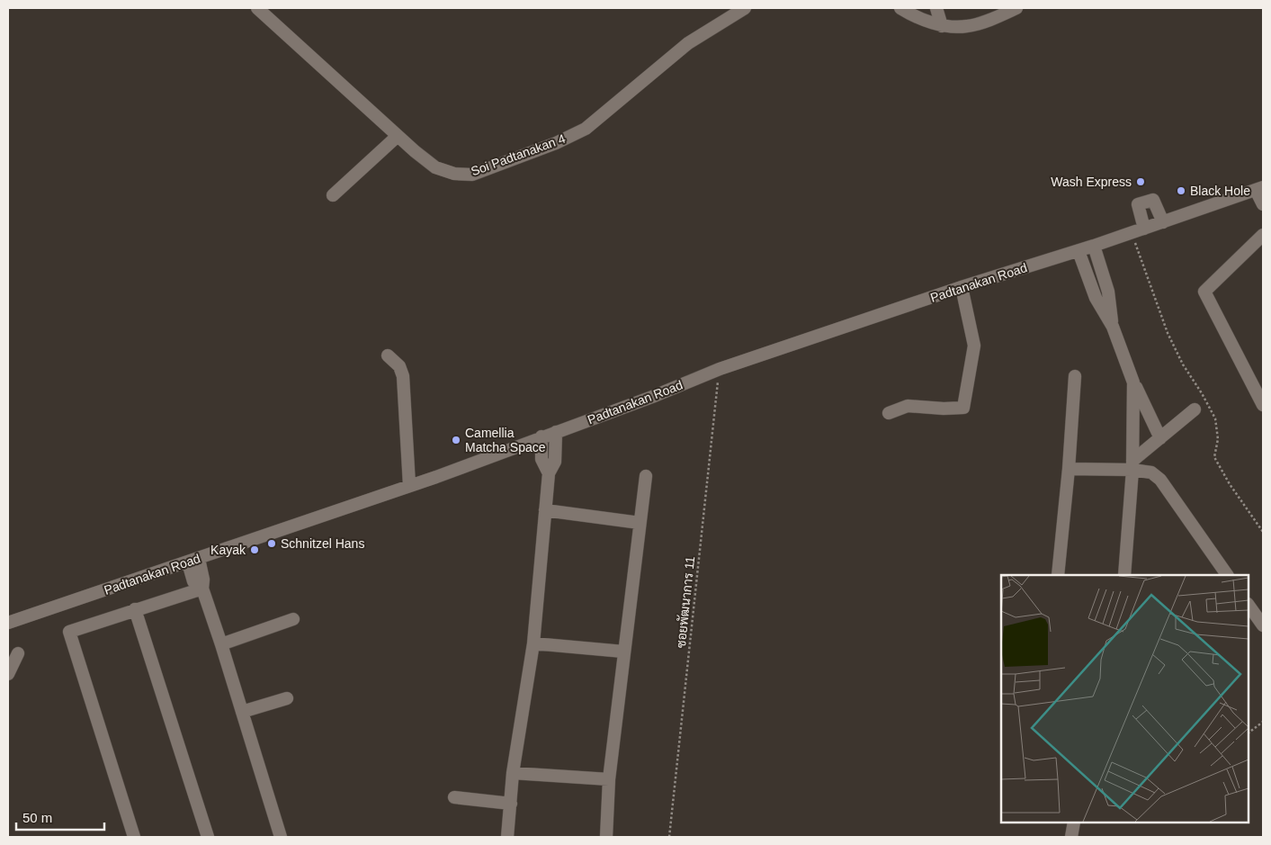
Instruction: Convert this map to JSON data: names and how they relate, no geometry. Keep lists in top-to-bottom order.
{
  "streets": {
    "street": ["Soi Padtanakan 4", "Padtanakan Road"],
    "path": ["ซอยพัฒนาการ 11"]
  },
  "crossings": [
    ["Padtanakan Road", "ซอยพัฒนาการ 11"]
  ],
  "places": [
    "Wash Express",
    "Black Hole",
    "Camellia Matcha Space",
    "Schnitzel Hans",
    "Kayak"
  ],
  "scale_bar": "50 m"
}
